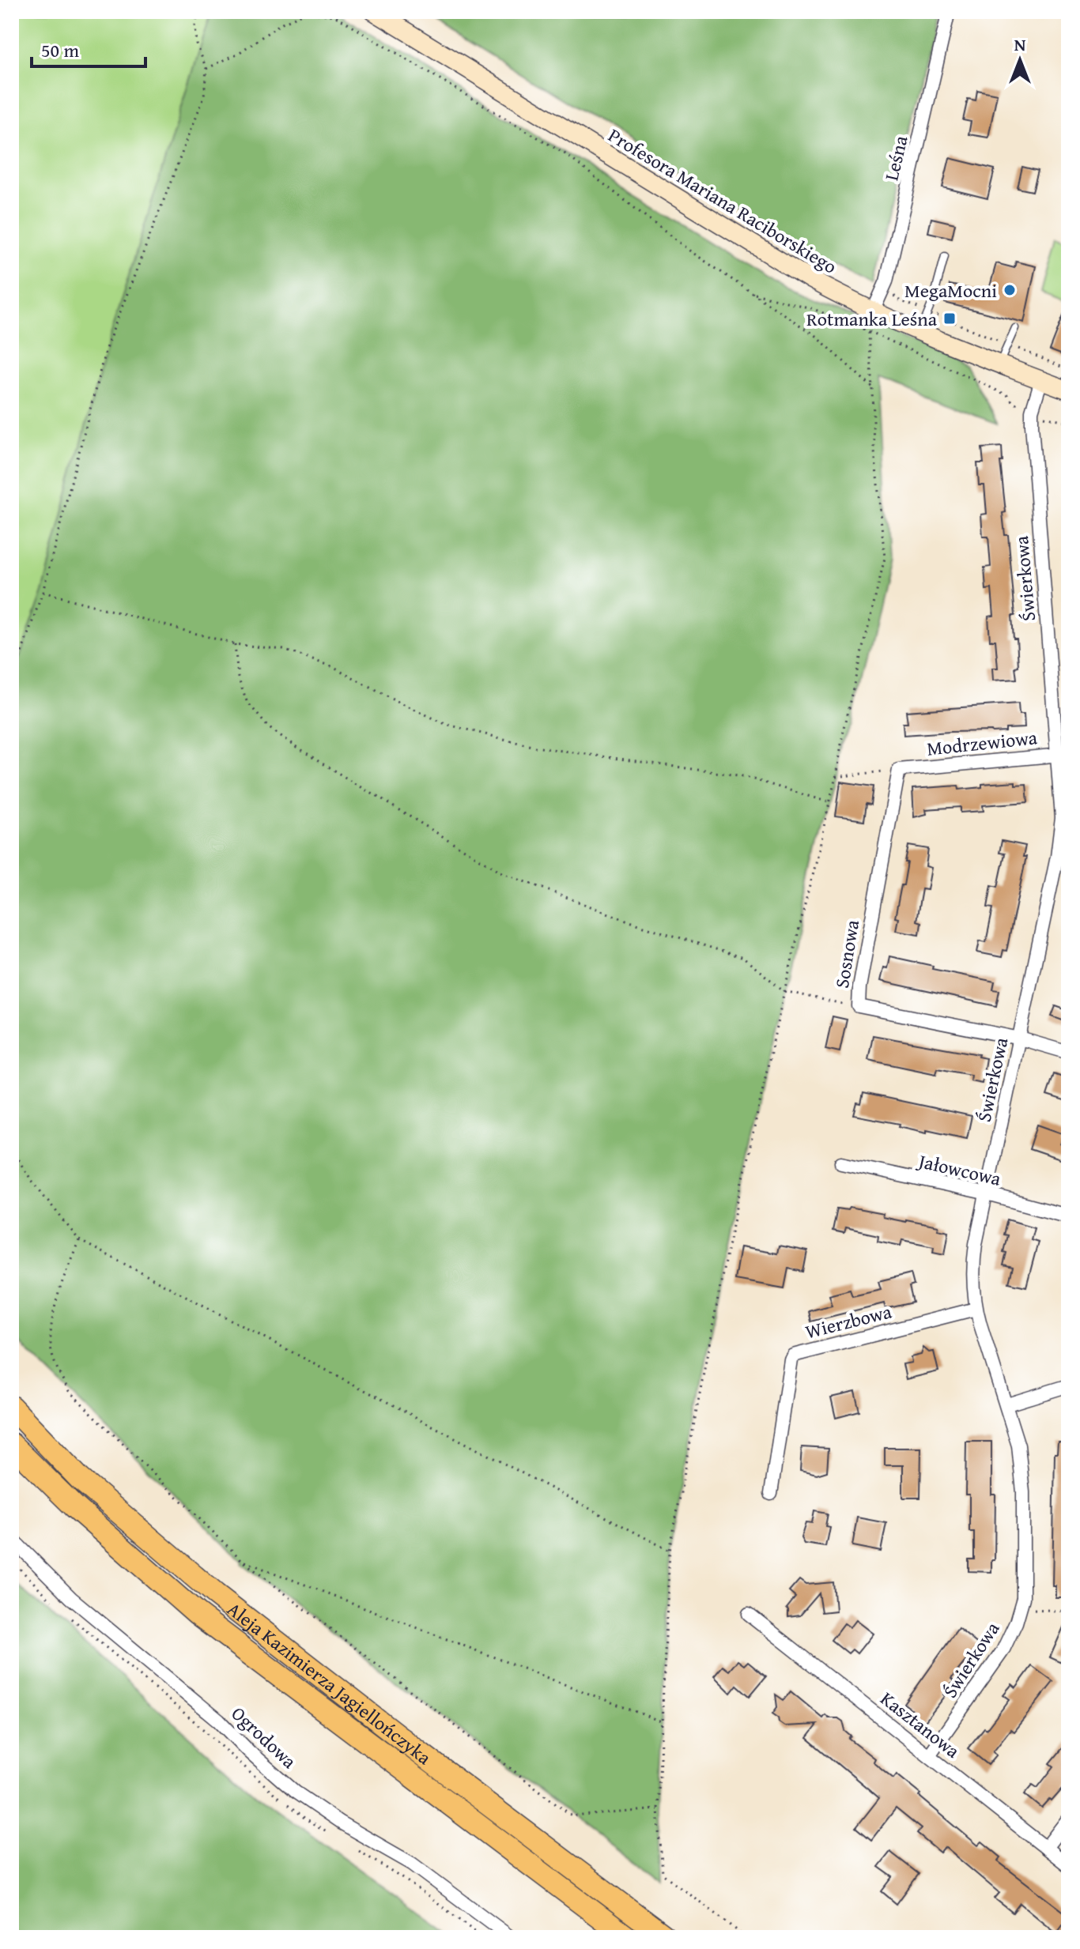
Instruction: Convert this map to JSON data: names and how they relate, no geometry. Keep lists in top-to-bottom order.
{
  "streets": {
    "highway": ["Aleja Kazimierza Jagiellończyka"],
    "main road": ["Profesora Mariana Raciborskiego"],
    "street": [
      "Leśna",
      "Świerkowa",
      "Modrzewiowa",
      "Sosnowa",
      "Jałowcowa",
      "Wierzbowa",
      "Kasztanowa",
      "Ogrodowa"
    ]
  },
  "crossings": [
    ["Leśna", "Profesora Mariana Raciborskiego"],
    ["Profesora Mariana Raciborskiego", "Świerkowa"],
    ["Świerkowa", "Modrzewiowa"],
    ["Świerkowa", "Sosnowa"],
    ["Świerkowa", "Jałowcowa"],
    ["Świerkowa", "Wierzbowa"],
    ["Świerkowa", "Kasztanowa"],
    ["Modrzewiowa", "Sosnowa"]
  ],
  "places": {
    "other": ["MegaMocni"],
    "transit": ["Rotmanka Leśna"]
  },
  "scale_bar": "50 m",
  "north": "top"
}
